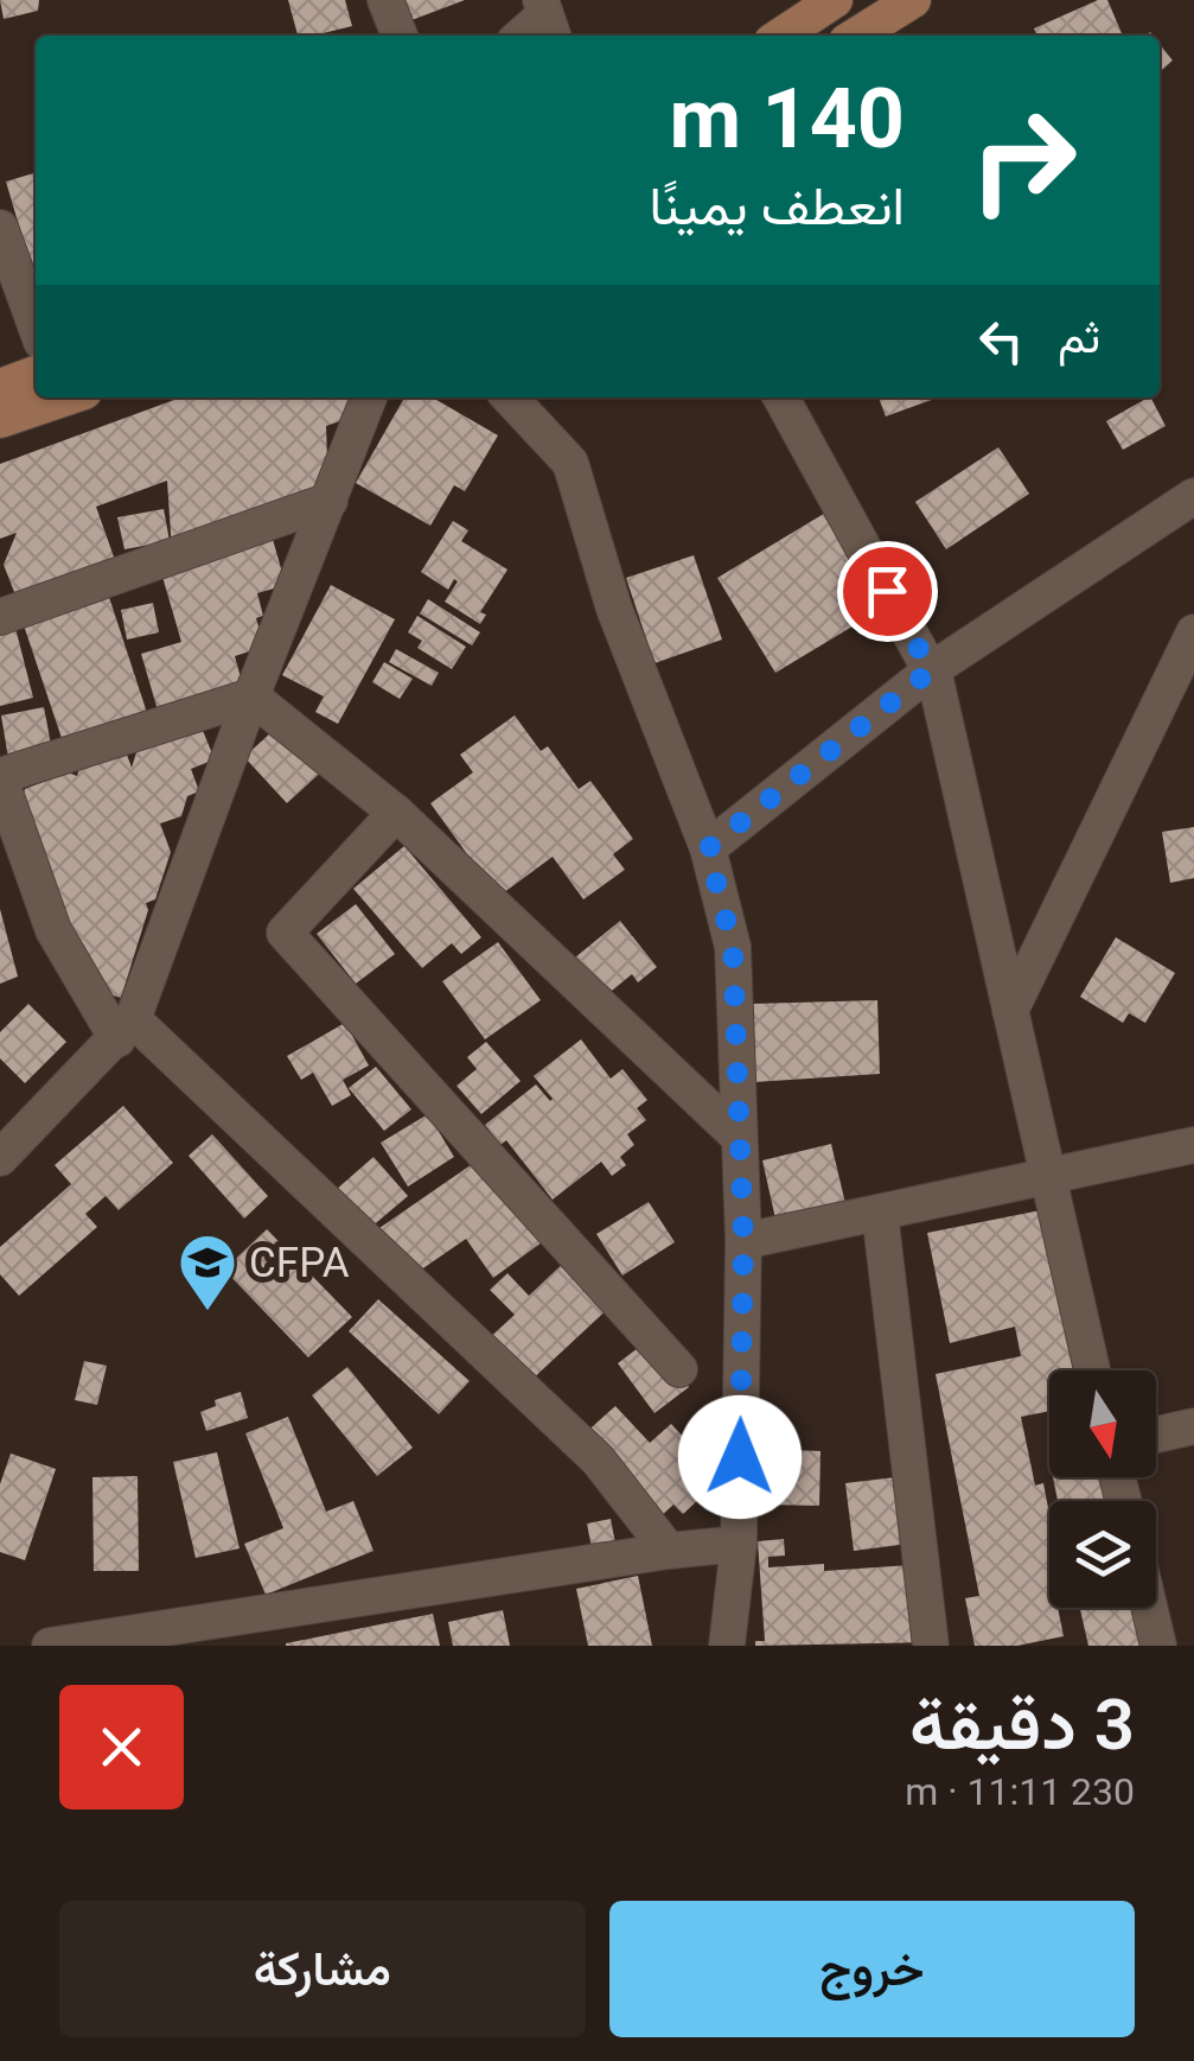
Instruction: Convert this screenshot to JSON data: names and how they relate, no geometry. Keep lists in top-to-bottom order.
{
  "places": {
    "school or university": ["CFPA"]
  },
  "north": "bottom",
  "page": {
    "turn": ["140 m", "انعطف يمينًا"],
    "then": "ثم",
    "heading": ["3 دقيقة", "230 m · 11:11"],
    "buttons": ["خروج", "مشاركة"]
  }
}
